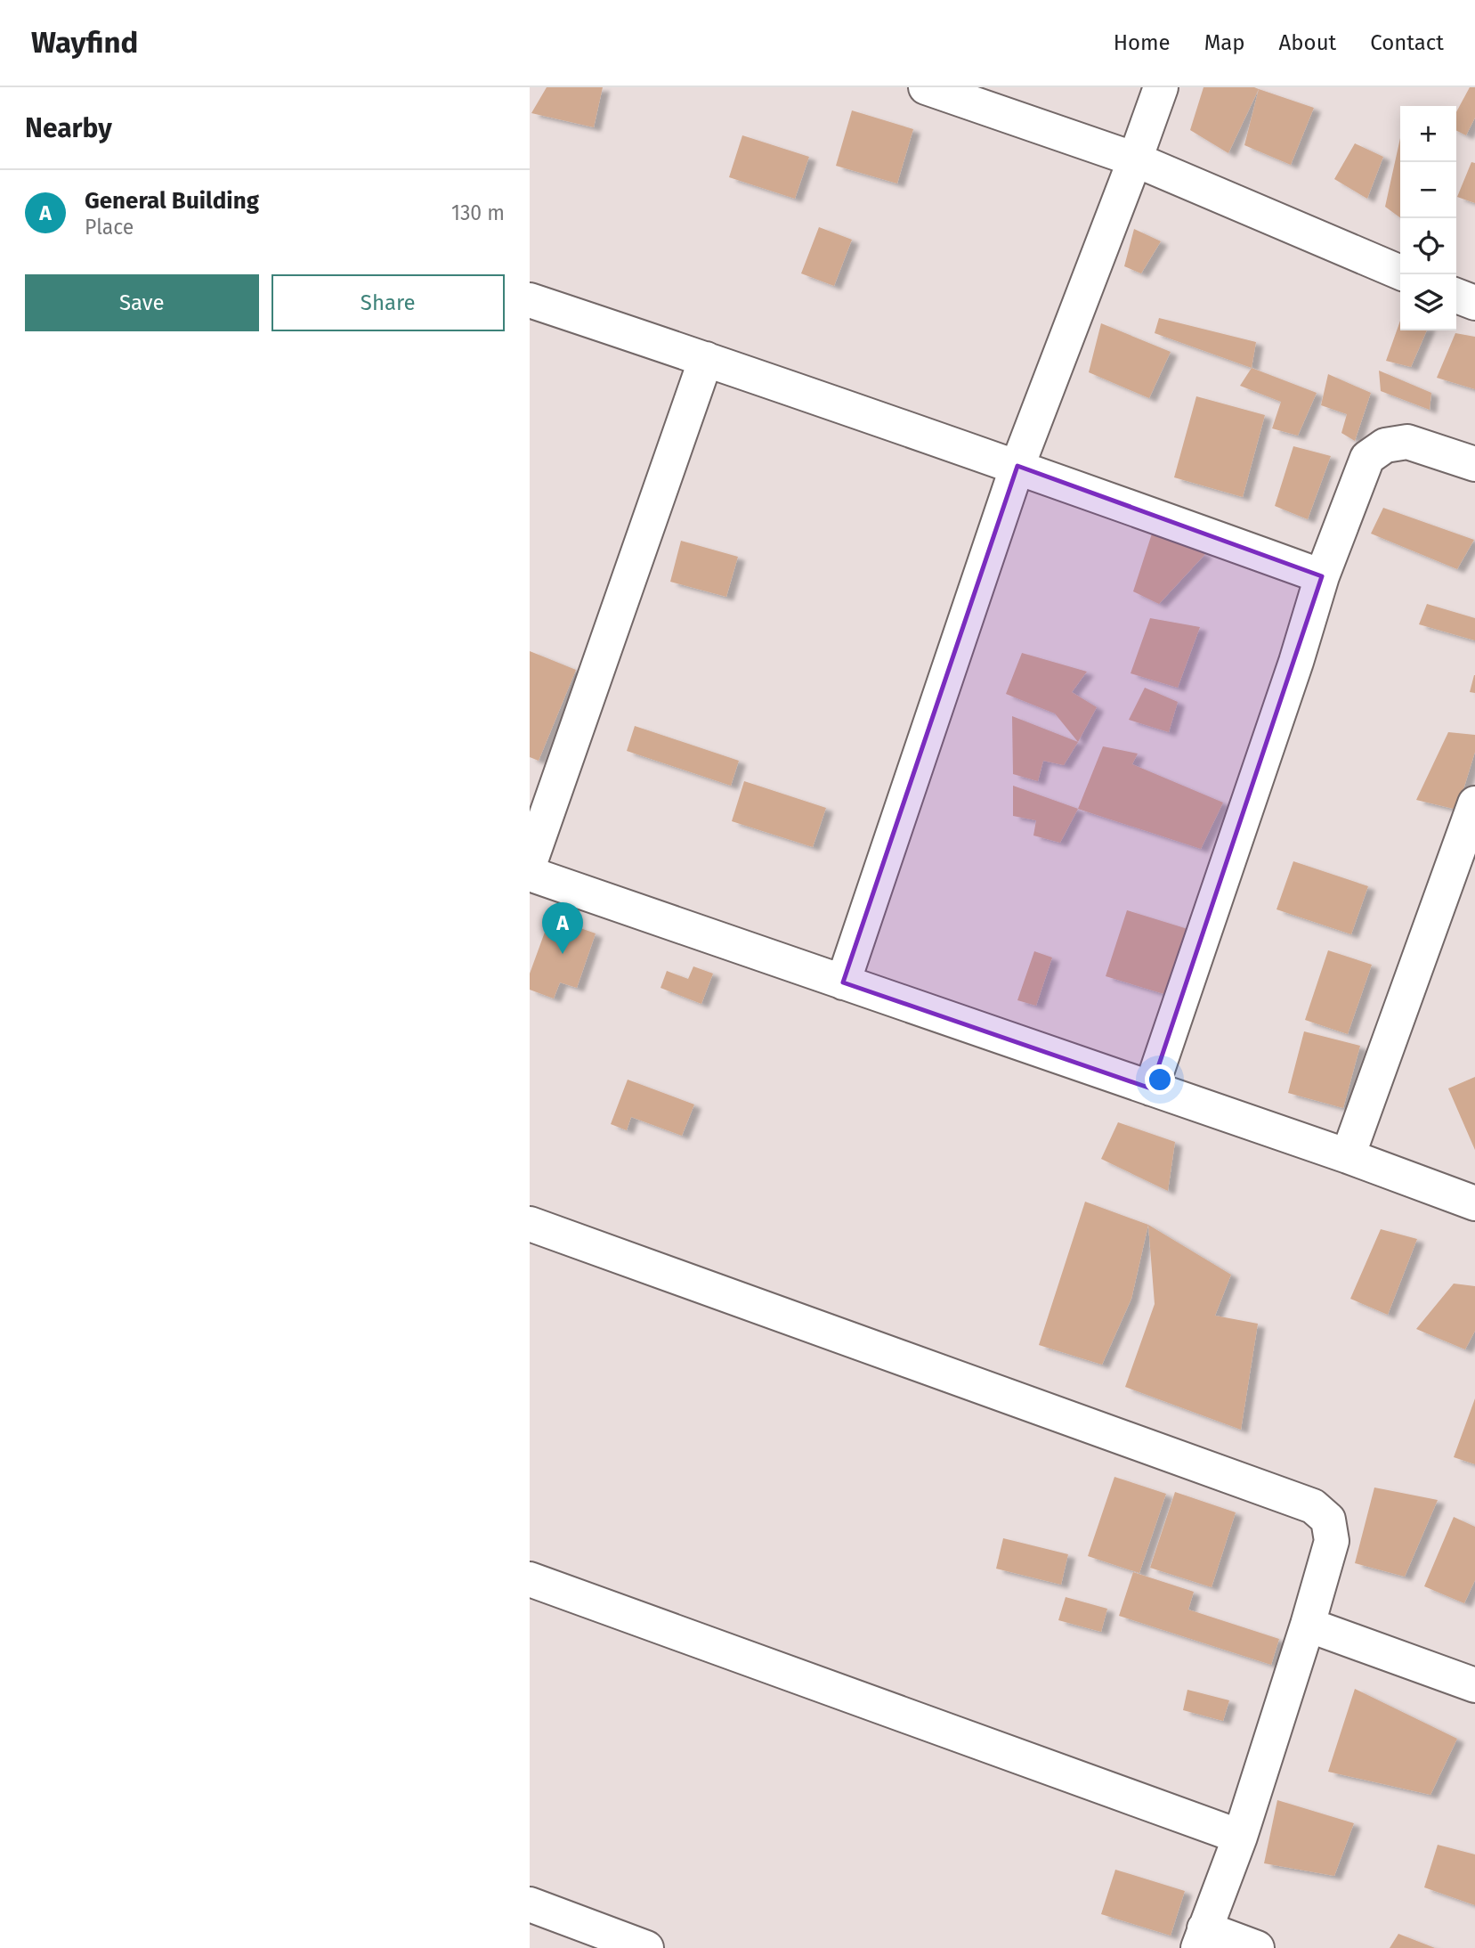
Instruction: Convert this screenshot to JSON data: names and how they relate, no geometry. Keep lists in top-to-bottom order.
{
  "page": {
    "header": "Wayfind",
    "nav": [
      "Home",
      "Map",
      "About",
      "Contact"
    ],
    "heading": "Nearby",
    "map_buttons": ["+", "−"],
    "list": [
      {
        "mark": "A",
        "name": "General Building",
        "note": "Place",
        "value": "130 m"
      }
    ],
    "buttons": ["Save", "Share"],
    "pins": "A"
  }
}
